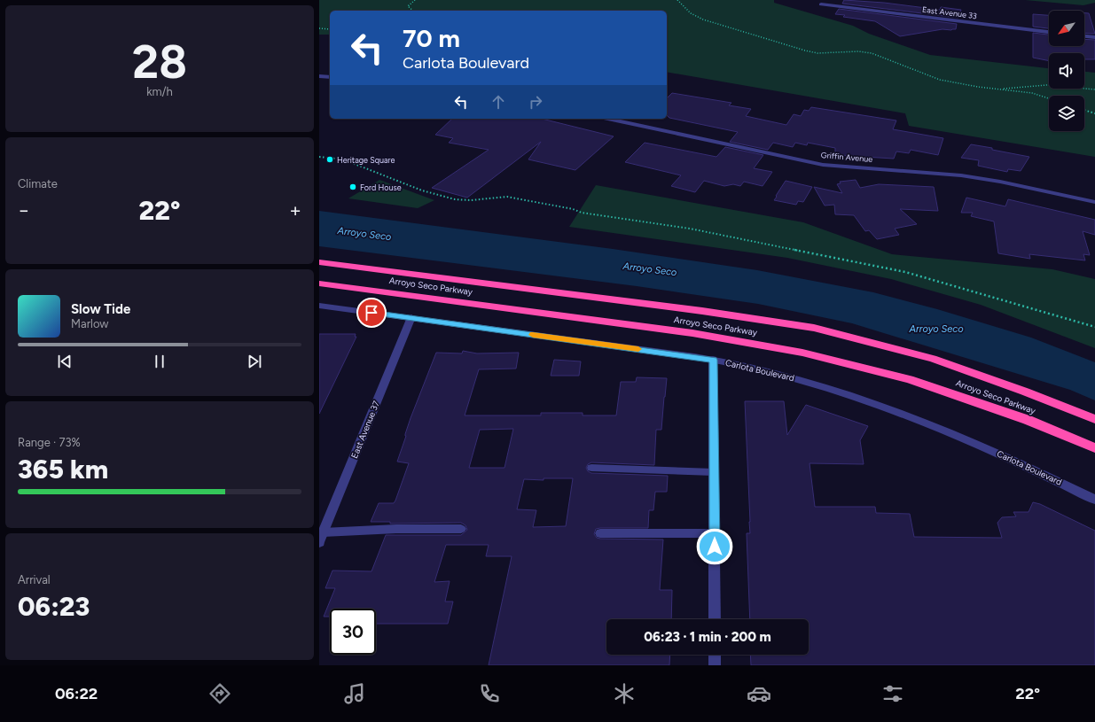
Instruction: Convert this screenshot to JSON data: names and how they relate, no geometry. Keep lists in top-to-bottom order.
{
  "streets": {
    "highway": ["Arroyo Seco Parkway"],
    "street": [
      "East Avenue 33",
      "Griffin Avenue",
      "Carlota Boulevard",
      "East Avenue 37"
    ]
  },
  "crossings": [
    ["Carlota Boulevard", "East Avenue 37"]
  ],
  "water": ["Arroyo Seco"],
  "places": ["Heritage Square", "Ford House"],
  "north": "bottom left",
  "page": {
    "tile": [
      ["28", "km/h"],
      "Climate",
      ["Range · 73%", "365 km"],
      ["Arrival", "06:23"]
    ],
    "turn": ["70 m", "Carlota Boulevard"],
    "heat": ["−", "22°", "+"],
    "song": ["Slow Tide", "Marlow"],
    "limit": "30",
    "trip": "06:23 · 1 min · 200 m",
    "tabs": ["06:22", "22°"]
  }
}
